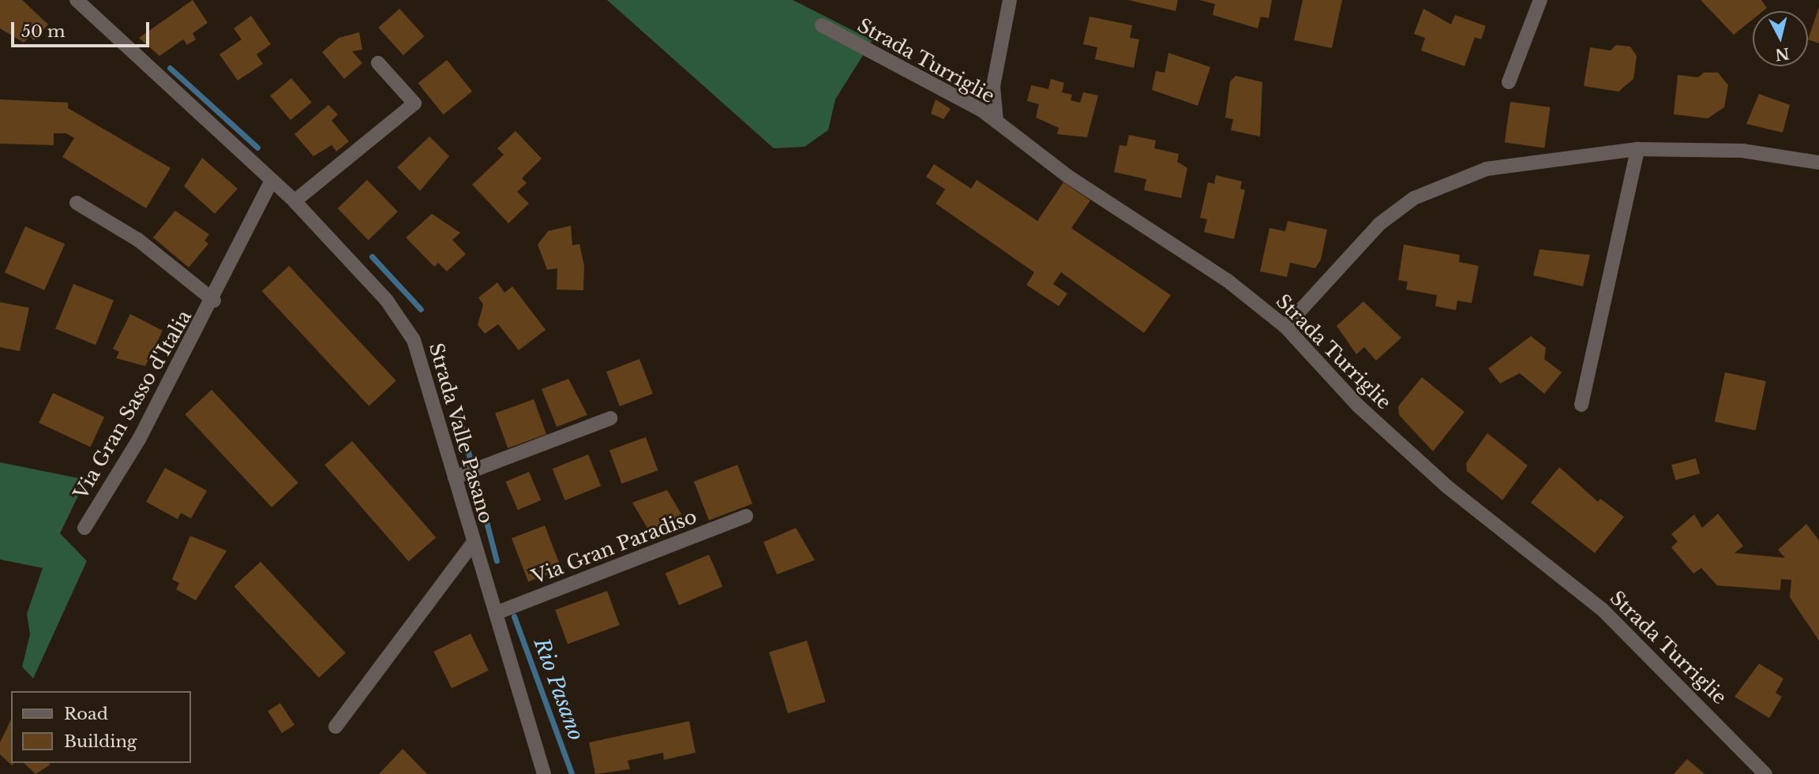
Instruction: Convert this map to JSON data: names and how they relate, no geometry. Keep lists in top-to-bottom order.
{
  "streets": {
    "street": [
      "Strada Turriglie",
      "Via Gran Sasso d'Italia",
      "Strada Valle Pasano",
      "Via Gran Paradiso"
    ]
  },
  "crossings": [
    ["Via Gran Sasso d'Italia", "Strada Valle Pasano"],
    ["Strada Valle Pasano", "Via Gran Paradiso"]
  ],
  "water": ["Rio Pasano"],
  "legend": ["Road", "Building"],
  "scale_bar": "50 m",
  "north": "bottom"
}
